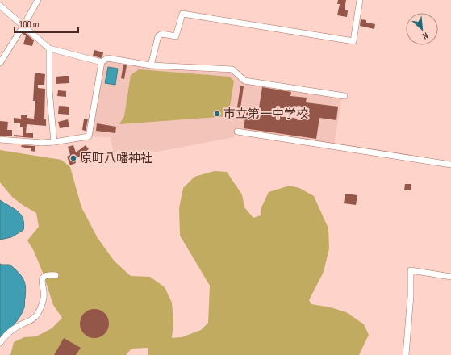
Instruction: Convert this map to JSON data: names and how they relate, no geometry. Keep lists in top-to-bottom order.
{
  "places": ["市立第一中学校", "原町八幡神社"],
  "scale_bar": "100 m",
  "north": "bottom right"
}
